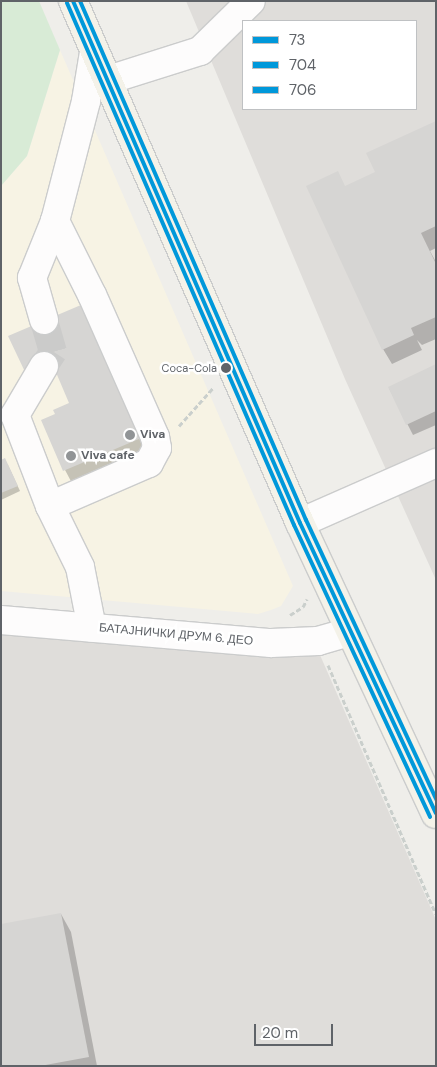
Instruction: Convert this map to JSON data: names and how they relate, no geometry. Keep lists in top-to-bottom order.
{
  "streets": {
    "street": ["БАТАЈНИЧКИ ДРУМ 6. ДЕО"]
  },
  "places": ["Coca-Cola", "Viva", "Viva cafe"],
  "lines": ["transit line 73", "transit line 706", "transit line 704"],
  "legend": ["73", "704", "706"],
  "scale_bar": "20 m"
}
